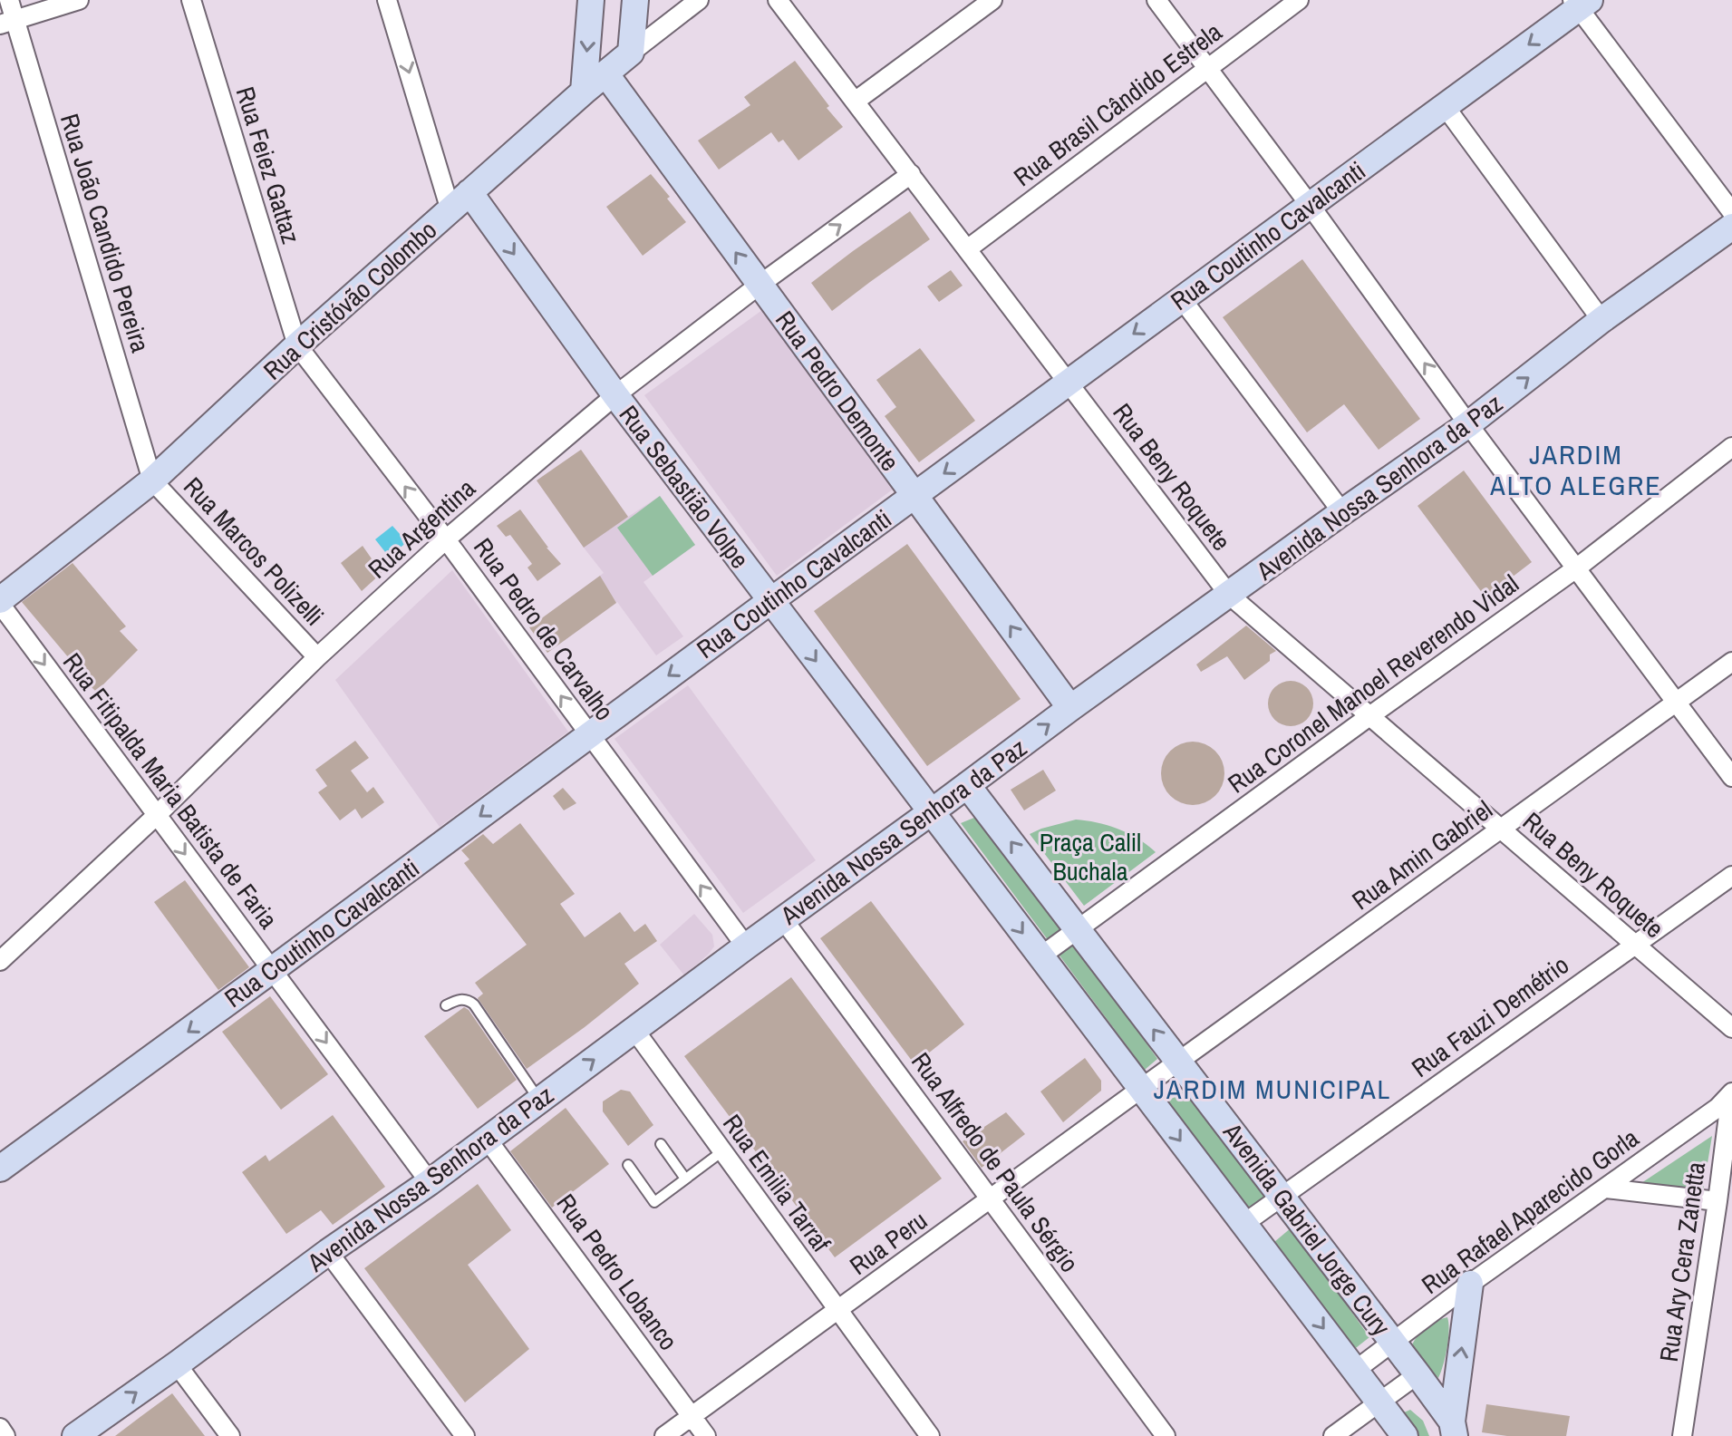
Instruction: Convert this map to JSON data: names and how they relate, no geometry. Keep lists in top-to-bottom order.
{
  "streets": {
    "main road": [
      "Rua Coutinho Cavalcanti",
      "Rua Cristóvão Colombo",
      "Rua Pedro Demonte",
      "Rua Sebastião Volpe",
      "Avenida Nossa Senhora da Paz",
      "Avenida Gabriel Jorge Cury"
    ],
    "street": [
      "Rua Brasil Cândido Estrela",
      "Rua Feiez Gattaz",
      "Rua João Candido Pereira",
      "Rua Beny Roquete",
      "Rua Argentina",
      "Rua Marcos Polizelli",
      "Rua Pedro de Carvalho",
      "Rua Coronel Manoel Reverendo Vidal",
      "Rua Fitipalda Maria Batista de Faria",
      "Rua Amin Gabriel",
      "Rua Fauzi Demétrio",
      "Rua Alfredo de Paula Sérgio",
      "Rua Emilia Tarraf",
      "Rua Rafael Aparecido Gorla",
      "Rua Peru",
      "Rua Ary Cera Zanetta",
      "Rua Pedro Lobanco"
    ]
  },
  "crossings": [
    ["Rua Brasil Cândido Estrela", "Rua Beny Roquete"],
    ["Rua Feiez Gattaz", "Rua Cristóvão Colombo"],
    ["Rua Feiez Gattaz", "Rua Pedro de Carvalho"],
    ["Rua João Candido Pereira", "Rua Cristóvão Colombo"],
    ["Rua João Candido Pereira", "Rua Marcos Polizelli"],
    ["Rua Coutinho Cavalcanti", "Rua Pedro Demonte"],
    ["Rua Coutinho Cavalcanti", "Rua Beny Roquete"],
    ["Rua Coutinho Cavalcanti", "Rua Sebastião Volpe"],
    ["Rua Coutinho Cavalcanti", "Rua Pedro de Carvalho"],
    ["Rua Coutinho Cavalcanti", "Rua Fitipalda Maria Batista de Faria"],
    ["Rua Cristóvão Colombo", "Rua Pedro Demonte"],
    ["Rua Cristóvão Colombo", "Rua Sebastião Volpe"],
    ["Rua Cristóvão Colombo", "Rua Marcos Polizelli"],
    ["Rua Cristóvão Colombo", "Rua Pedro de Carvalho"],
    ["Rua Cristóvão Colombo", "Rua Fitipalda Maria Batista de Faria"],
    ["Rua Pedro Demonte", "Avenida Nossa Senhora da Paz"],
    ["Rua Pedro Demonte", "Rua Argentina"],
    ["Rua Beny Roquete", "Avenida Nossa Senhora da Paz"],
    ["Rua Beny Roquete", "Rua Argentina"],
    ["Rua Beny Roquete", "Rua Coronel Manoel Reverendo Vidal"],
    ["Rua Beny Roquete", "Rua Amin Gabriel"],
    ["Rua Beny Roquete", "Rua Fauzi Demétrio"],
    ["Rua Sebastião Volpe", "Avenida Nossa Senhora da Paz"],
    ["Rua Sebastião Volpe", "Rua Argentina"],
    ["Rua Sebastião Volpe", "Avenida Gabriel Jorge Cury"],
    ["Avenida Nossa Senhora da Paz", "Rua Pedro de Carvalho"],
    ["Avenida Nossa Senhora da Paz", "Rua Fitipalda Maria Batista de Faria"],
    ["Avenida Nossa Senhora da Paz", "Rua Alfredo de Paula Sérgio"],
    ["Avenida Nossa Senhora da Paz", "Rua Emilia Tarraf"],
    ["Avenida Nossa Senhora da Paz", "Avenida Gabriel Jorge Cury"],
    ["Avenida Nossa Senhora da Paz", "Rua Pedro Lobanco"],
    ["Rua Argentina", "Rua Marcos Polizelli"],
    ["Rua Argentina", "Rua Pedro de Carvalho"],
    ["Rua Argentina", "Rua Fitipalda Maria Batista de Faria"],
    ["Rua Coronel Manoel Reverendo Vidal", "Avenida Gabriel Jorge Cury"],
    ["Rua Amin Gabriel", "Avenida Gabriel Jorge Cury"],
    ["Rua Amin Gabriel", "Rua Peru"],
    ["Rua Fauzi Demétrio", "Avenida Gabriel Jorge Cury"],
    ["Rua Alfredo de Paula Sérgio", "Rua Peru"],
    ["Rua Emilia Tarraf", "Rua Peru"],
    ["Rua Rafael Aparecido Gorla", "Avenida Gabriel Jorge Cury"],
    ["Rua Rafael Aparecido Gorla", "Rua Ary Cera Zanetta"],
    ["Avenida Gabriel Jorge Cury", "Rua Peru"],
    ["Rua Peru", "Rua Pedro Lobanco"]
  ],
  "one_way": [
    "Rua Coutinho Cavalcanti",
    "Rua Pedro Demonte",
    "Rua Sebastião Volpe",
    "Rua Pedro de Carvalho",
    "Rua Fitipalda Maria Batista de Faria"
  ],
  "districts": ["JARDIM ALTO ALEGRE", "JARDIM MUNICIPAL"],
  "parks": ["Praça Calil Buchala"]
}
